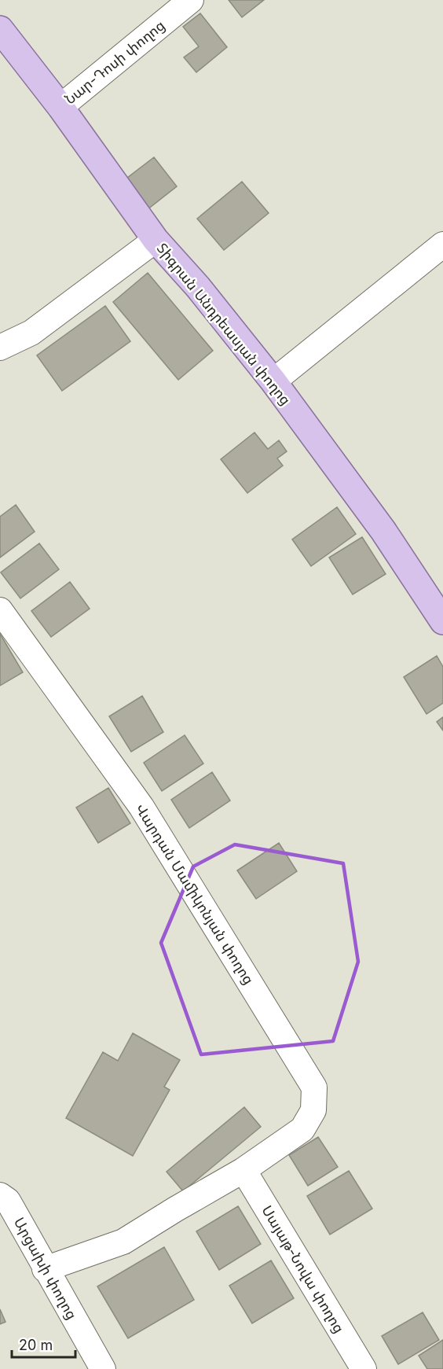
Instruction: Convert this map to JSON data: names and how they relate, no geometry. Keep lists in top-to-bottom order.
{
  "streets": {
    "main road": ["Տիգրան Անդրեասյան փողոց"],
    "street": [
      "Նար-Դոսի փողոց",
      "Վարդան Մամիկոնյան փողոց",
      "Արցախի փողոց",
      "Սայաթ-Նովա փողոց"
    ]
  },
  "crossings": [
    ["Նար-Դոսի փողոց", "Տիգրան Անդրեասյան փողոց"],
    ["Վարդան Մամիկոնյան փողոց", "Արցախի փողոց"],
    ["Վարդան Մամիկոնյան փողոց", "Սայաթ-Նովա փողոց"]
  ],
  "scale_bar": "20 m"
}
